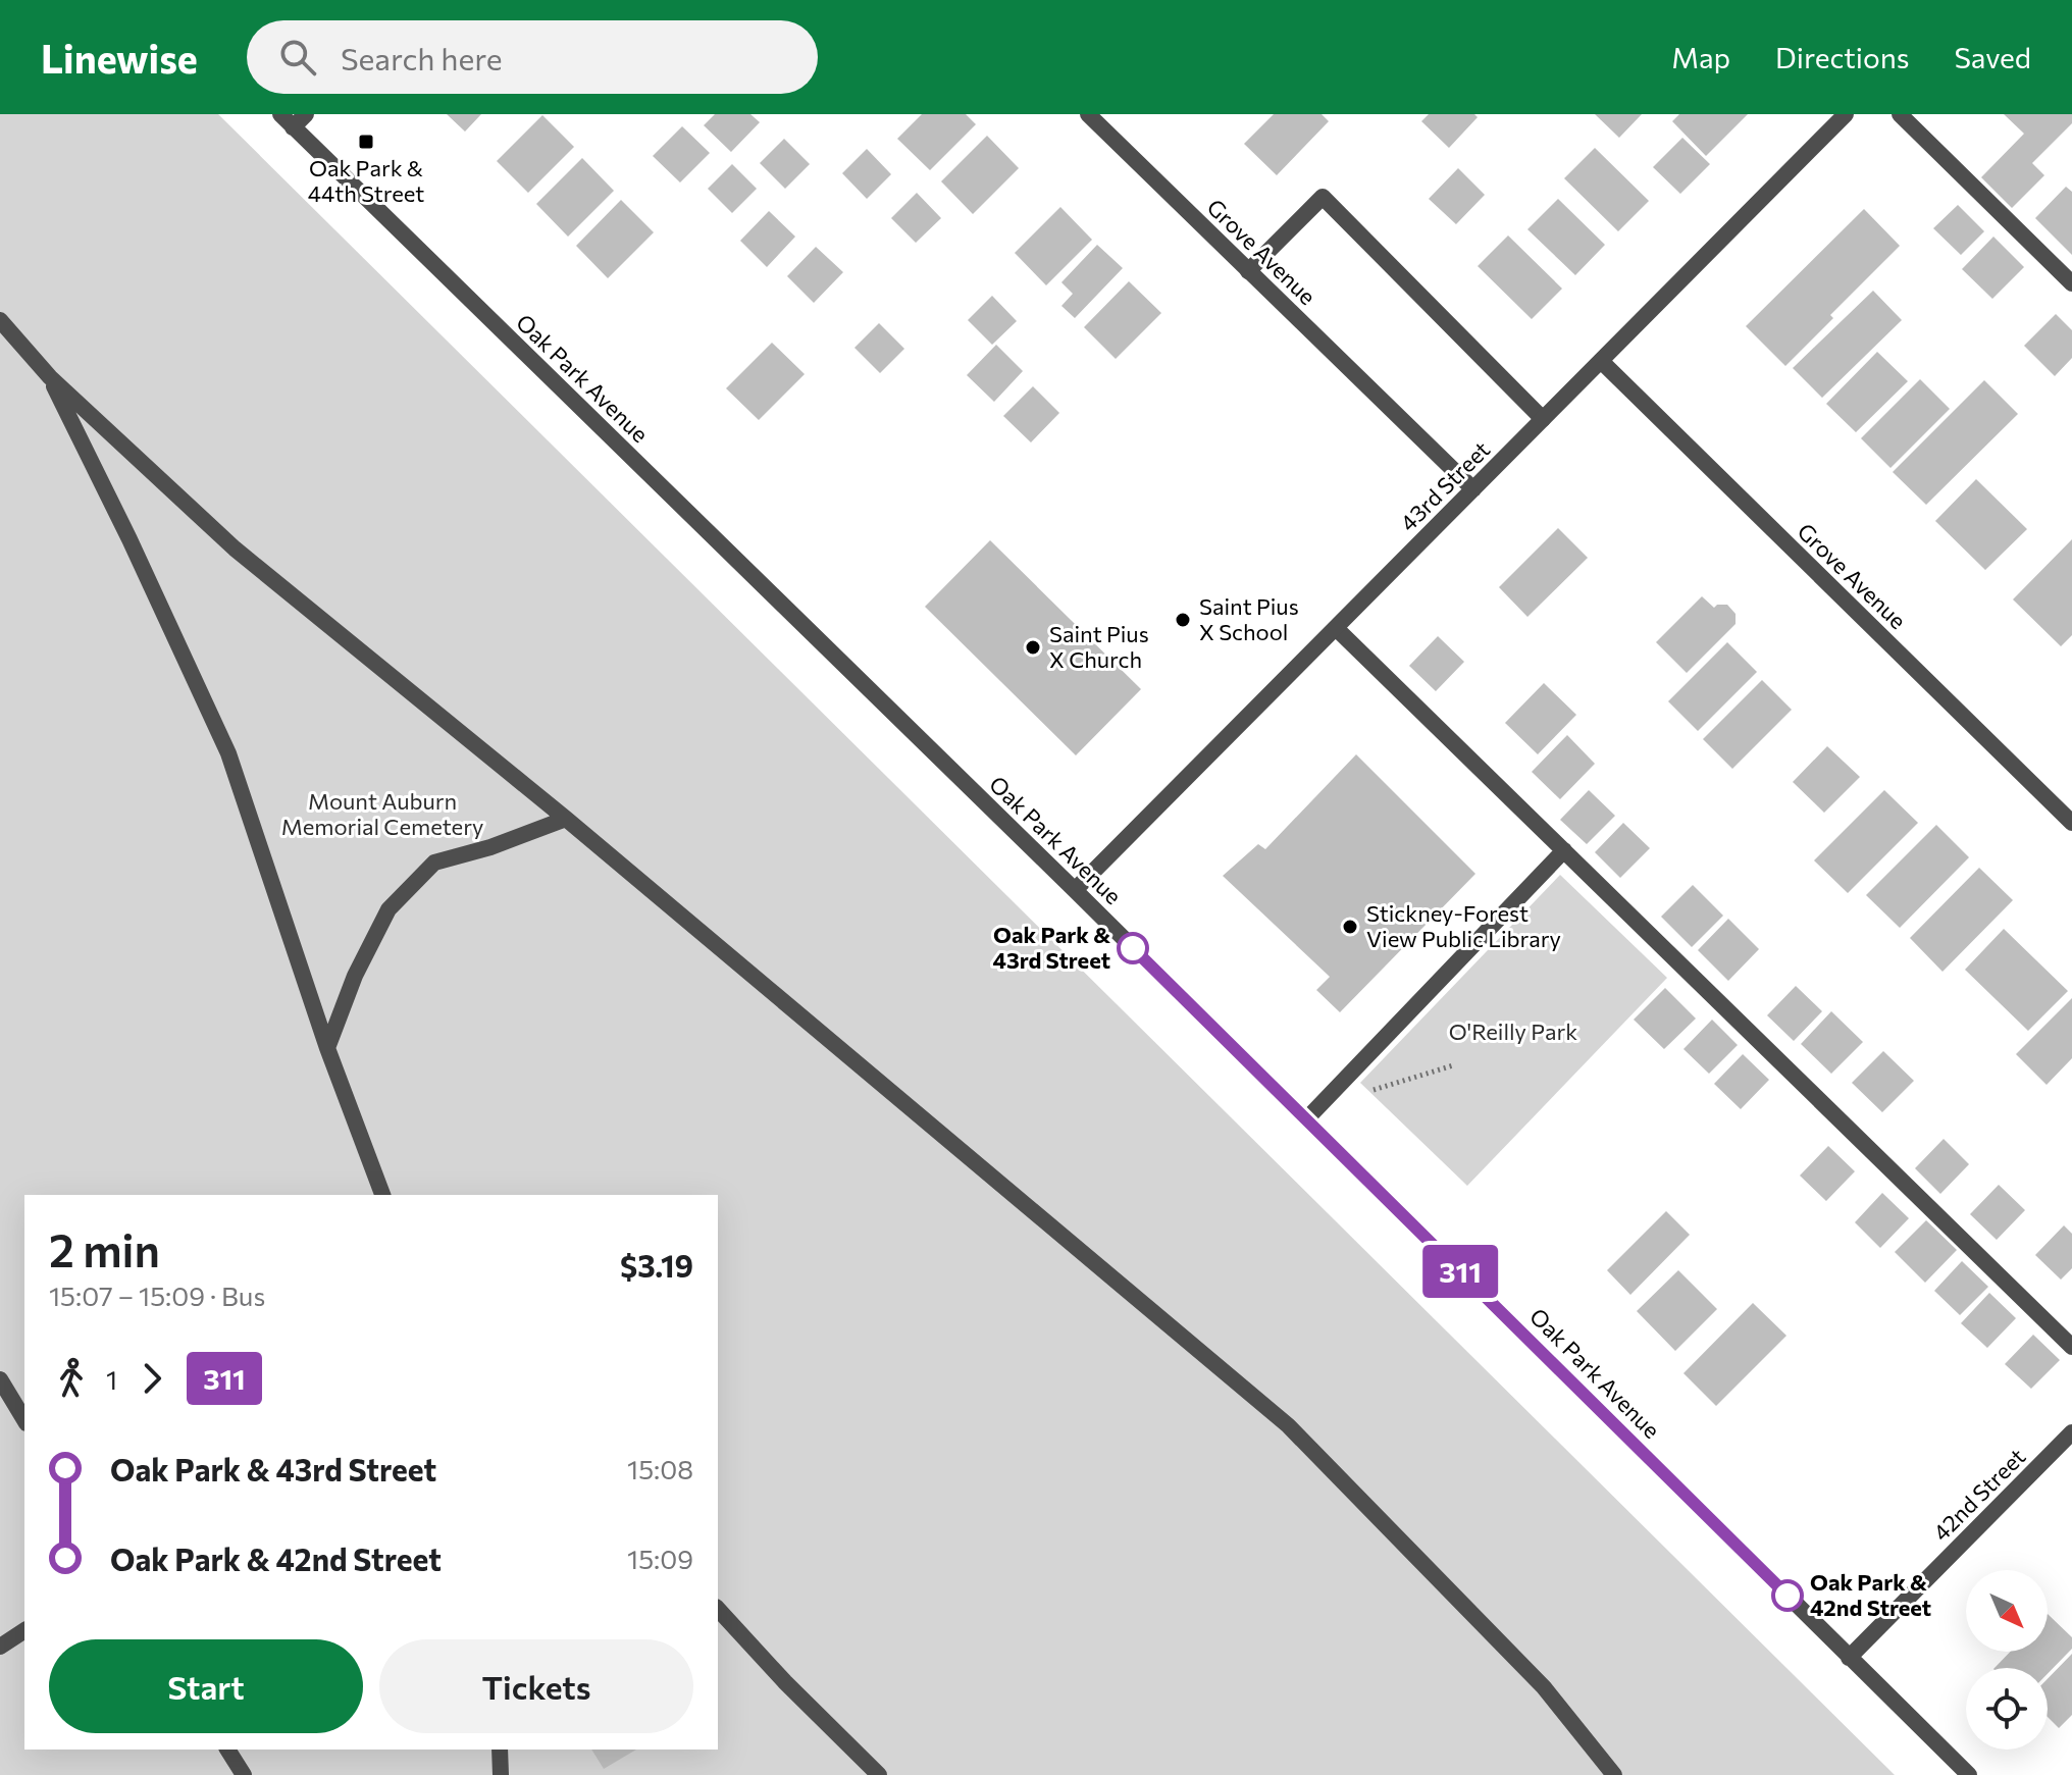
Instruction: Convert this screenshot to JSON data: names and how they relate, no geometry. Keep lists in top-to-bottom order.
{
  "streets": {
    "street": [
      "Grove Avenue",
      "Oak Park Avenue",
      "43rd Street",
      "42nd Street"
    ]
  },
  "crossings": [
    ["Grove Avenue", "43rd Street"],
    ["Oak Park Avenue", "43rd Street"],
    ["Oak Park Avenue", "42nd Street"]
  ],
  "parks": ["Mount Auburn Memorial Cemetery", "O'Reilly Park"],
  "places": {
    "transit": ["Oak Park & 44th Street"],
    "other": [
      "Saint Pius X School",
      "Saint Pius X Church",
      "Stickney-Forest View Public Library",
      "Oak Park & 43rd Street",
      "Oak Park & 42nd Street"
    ]
  },
  "lines": ["bus line 311"],
  "north": "bottom right",
  "page": {
    "header": "Linewise",
    "search": "Search here",
    "nav": ["Map", "Directions", "Saved"],
    "on_map": "311",
    "heading": ["2 min", "15:07 – 15:09 · Bus", "$3.19"],
    "legs": ["1", "311"],
    "list": [
      {
        "name": "Oak Park & 43rd Street",
        "value": "15:08"
      },
      {
        "name": "Oak Park & 42nd Street",
        "value": "15:09"
      }
    ],
    "buttons": ["Start", "Tickets"]
  }
}
